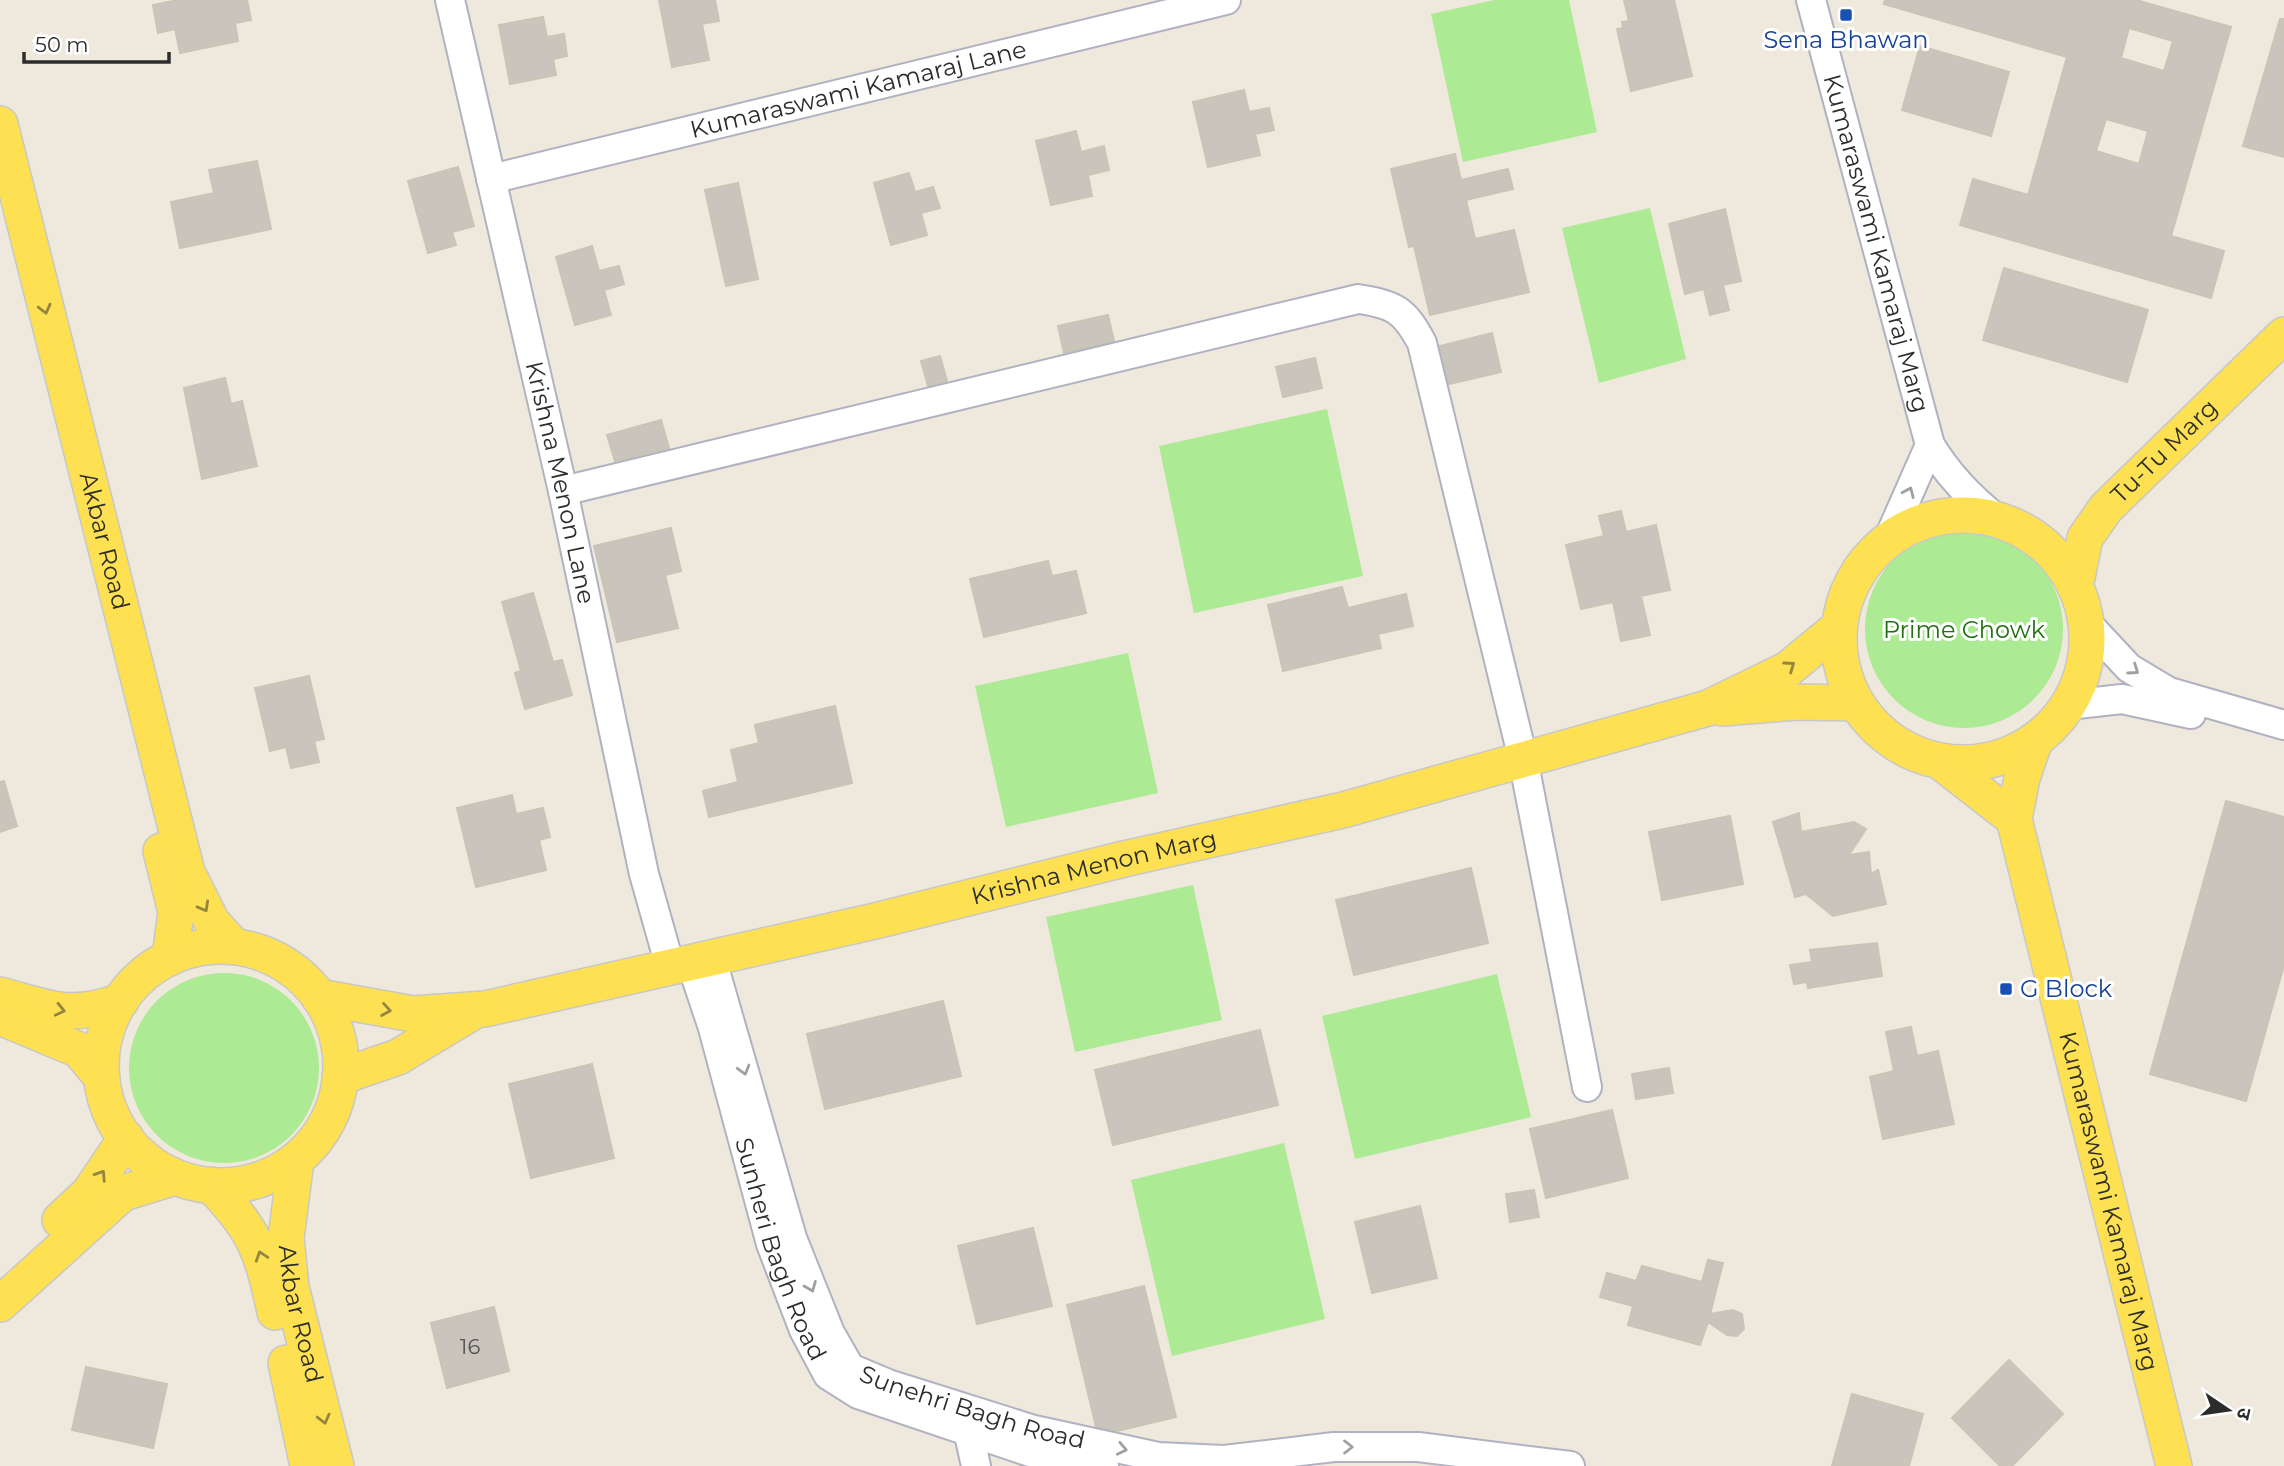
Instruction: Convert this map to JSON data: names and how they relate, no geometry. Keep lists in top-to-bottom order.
{
  "streets": {
    "main road": [
      "Kumaraswami Kamaraj Marg",
      "Tu-Tu Marg",
      "Akbar Road",
      "Krishna Menon Marg"
    ],
    "street": [
      "Kumaraswami Kamaraj Lane",
      "Krishna Menon Lane",
      "Sunheri Bagh Road",
      "Sunehri Bagh Road"
    ]
  },
  "crossings": [
    ["Kumaraswami Kamaraj Lane", "Krishna Menon Lane"],
    ["Kumaraswami Kamaraj Marg", "Tu-Tu Marg"],
    ["Kumaraswami Kamaraj Marg", "Krishna Menon Marg"],
    ["Tu-Tu Marg", "Krishna Menon Marg"],
    ["Krishna Menon Lane", "Krishna Menon Marg"],
    ["Krishna Menon Lane", "Sunheri Bagh Road"],
    ["Krishna Menon Lane", "Sunehri Bagh Road"],
    ["Akbar Road", "Krishna Menon Marg"],
    ["Krishna Menon Marg", "Sunheri Bagh Road"],
    ["Krishna Menon Marg", "Sunehri Bagh Road"],
    ["Sunheri Bagh Road", "Sunehri Bagh Road"]
  ],
  "one_way": ["Sunehri Bagh Road"],
  "parks": ["Prime Chowk"],
  "places": {
    "transit": ["Sena Bhawan", "G Block"]
  },
  "house_numbers": ["16"],
  "scale_bar": "50 m",
  "north": "right"
}
